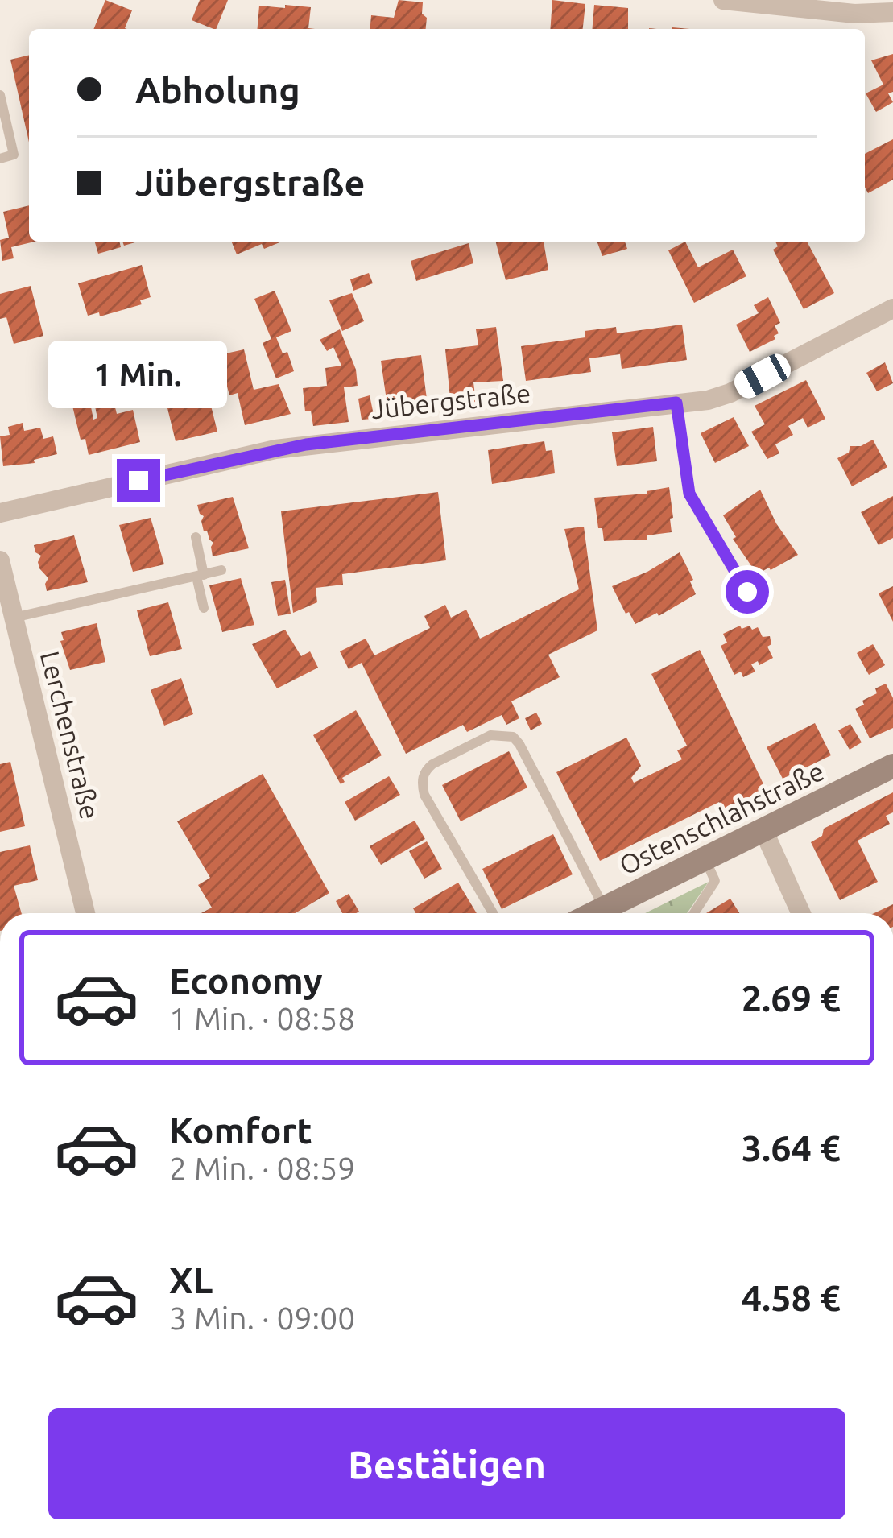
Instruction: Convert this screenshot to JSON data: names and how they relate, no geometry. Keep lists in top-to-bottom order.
{
  "streets": {
    "street": ["Jübergstraße", "Lerchenstraße", "Ostenschlahstraße"]
  },
  "page": {
    "banner": ["Abholung", "Jübergstraße"],
    "bubble": "1 Min.",
    "list": [
      {
        "name": "Economy",
        "note": "1 Min. · 08:58",
        "value": "2.69 €"
      },
      {
        "name": "Komfort",
        "note": "2 Min. · 08:59",
        "value": "3.64 €"
      },
      {
        "name": "XL",
        "note": "3 Min. · 09:00",
        "value": "4.58 €"
      }
    ],
    "buttons": "Bestätigen"
  }
}
